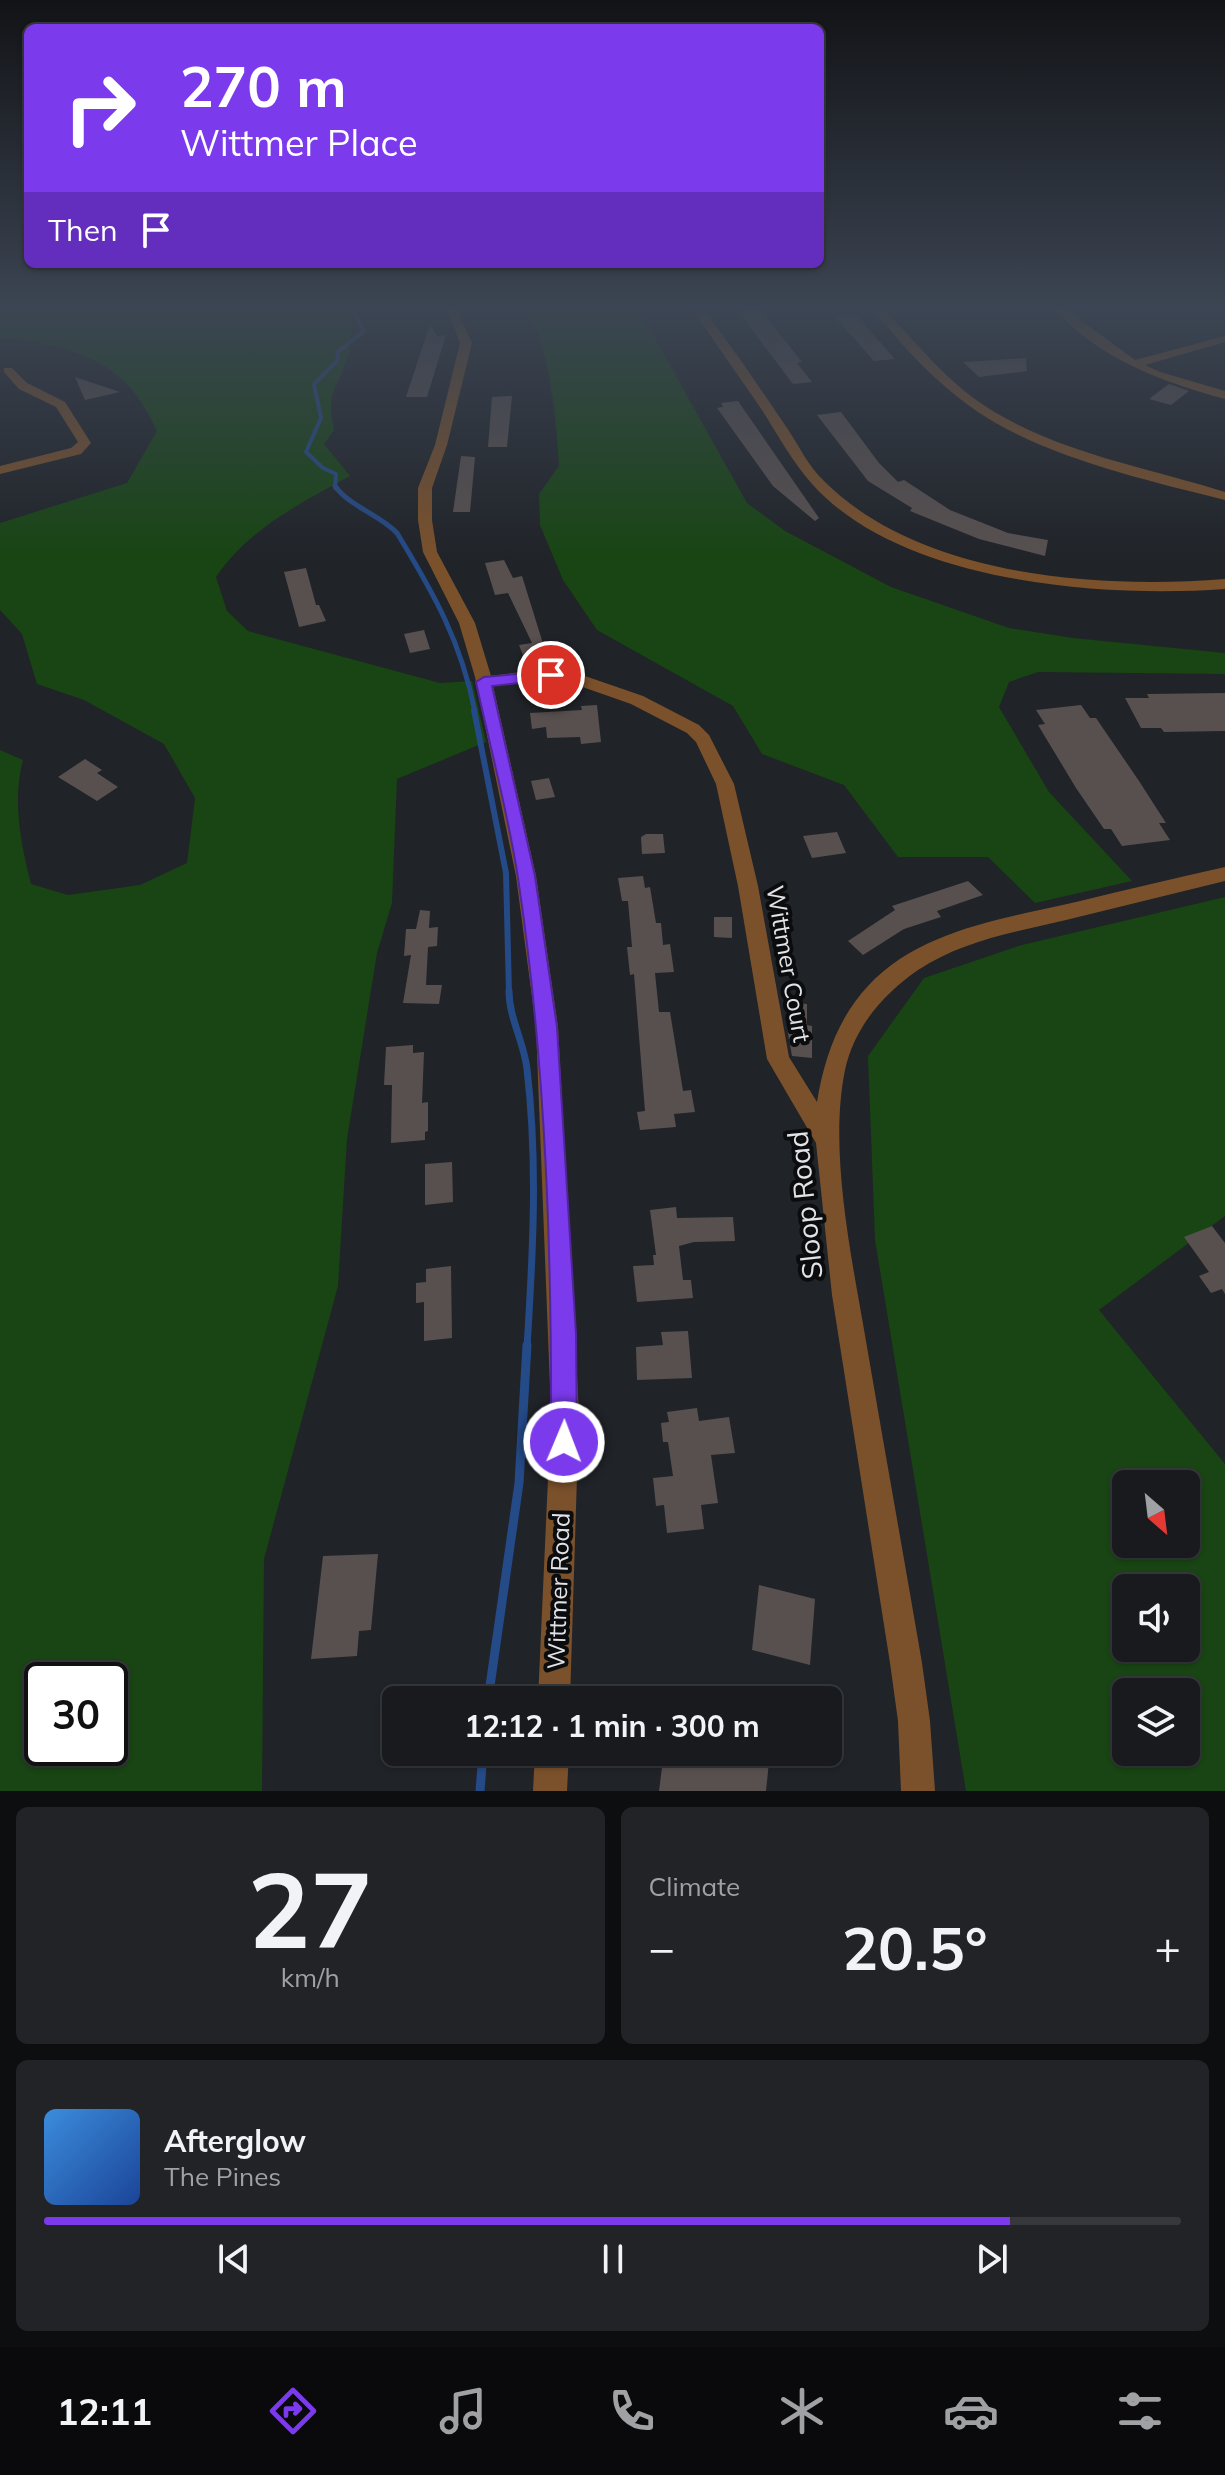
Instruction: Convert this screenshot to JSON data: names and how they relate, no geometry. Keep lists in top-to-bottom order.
{
  "streets": {
    "street": ["Wittmer Court", "Sloop Road", "Wittmer Road"]
  },
  "crossings": [
    ["Wittmer Court", "Sloop Road"],
    ["Wittmer Court", "Wittmer Road"]
  ],
  "north": "bottom right",
  "page": {
    "turn": ["270 m", "Wittmer Place"],
    "then": "Then",
    "limit": "30",
    "trip": "12:12 · 1 min · 300 m",
    "tile": [
      ["27", "km/h"],
      "Climate"
    ],
    "heat": ["−", "20.5°", "+"],
    "song": ["Afterglow", "The Pines"],
    "tabs": "12:11"
  }
}
